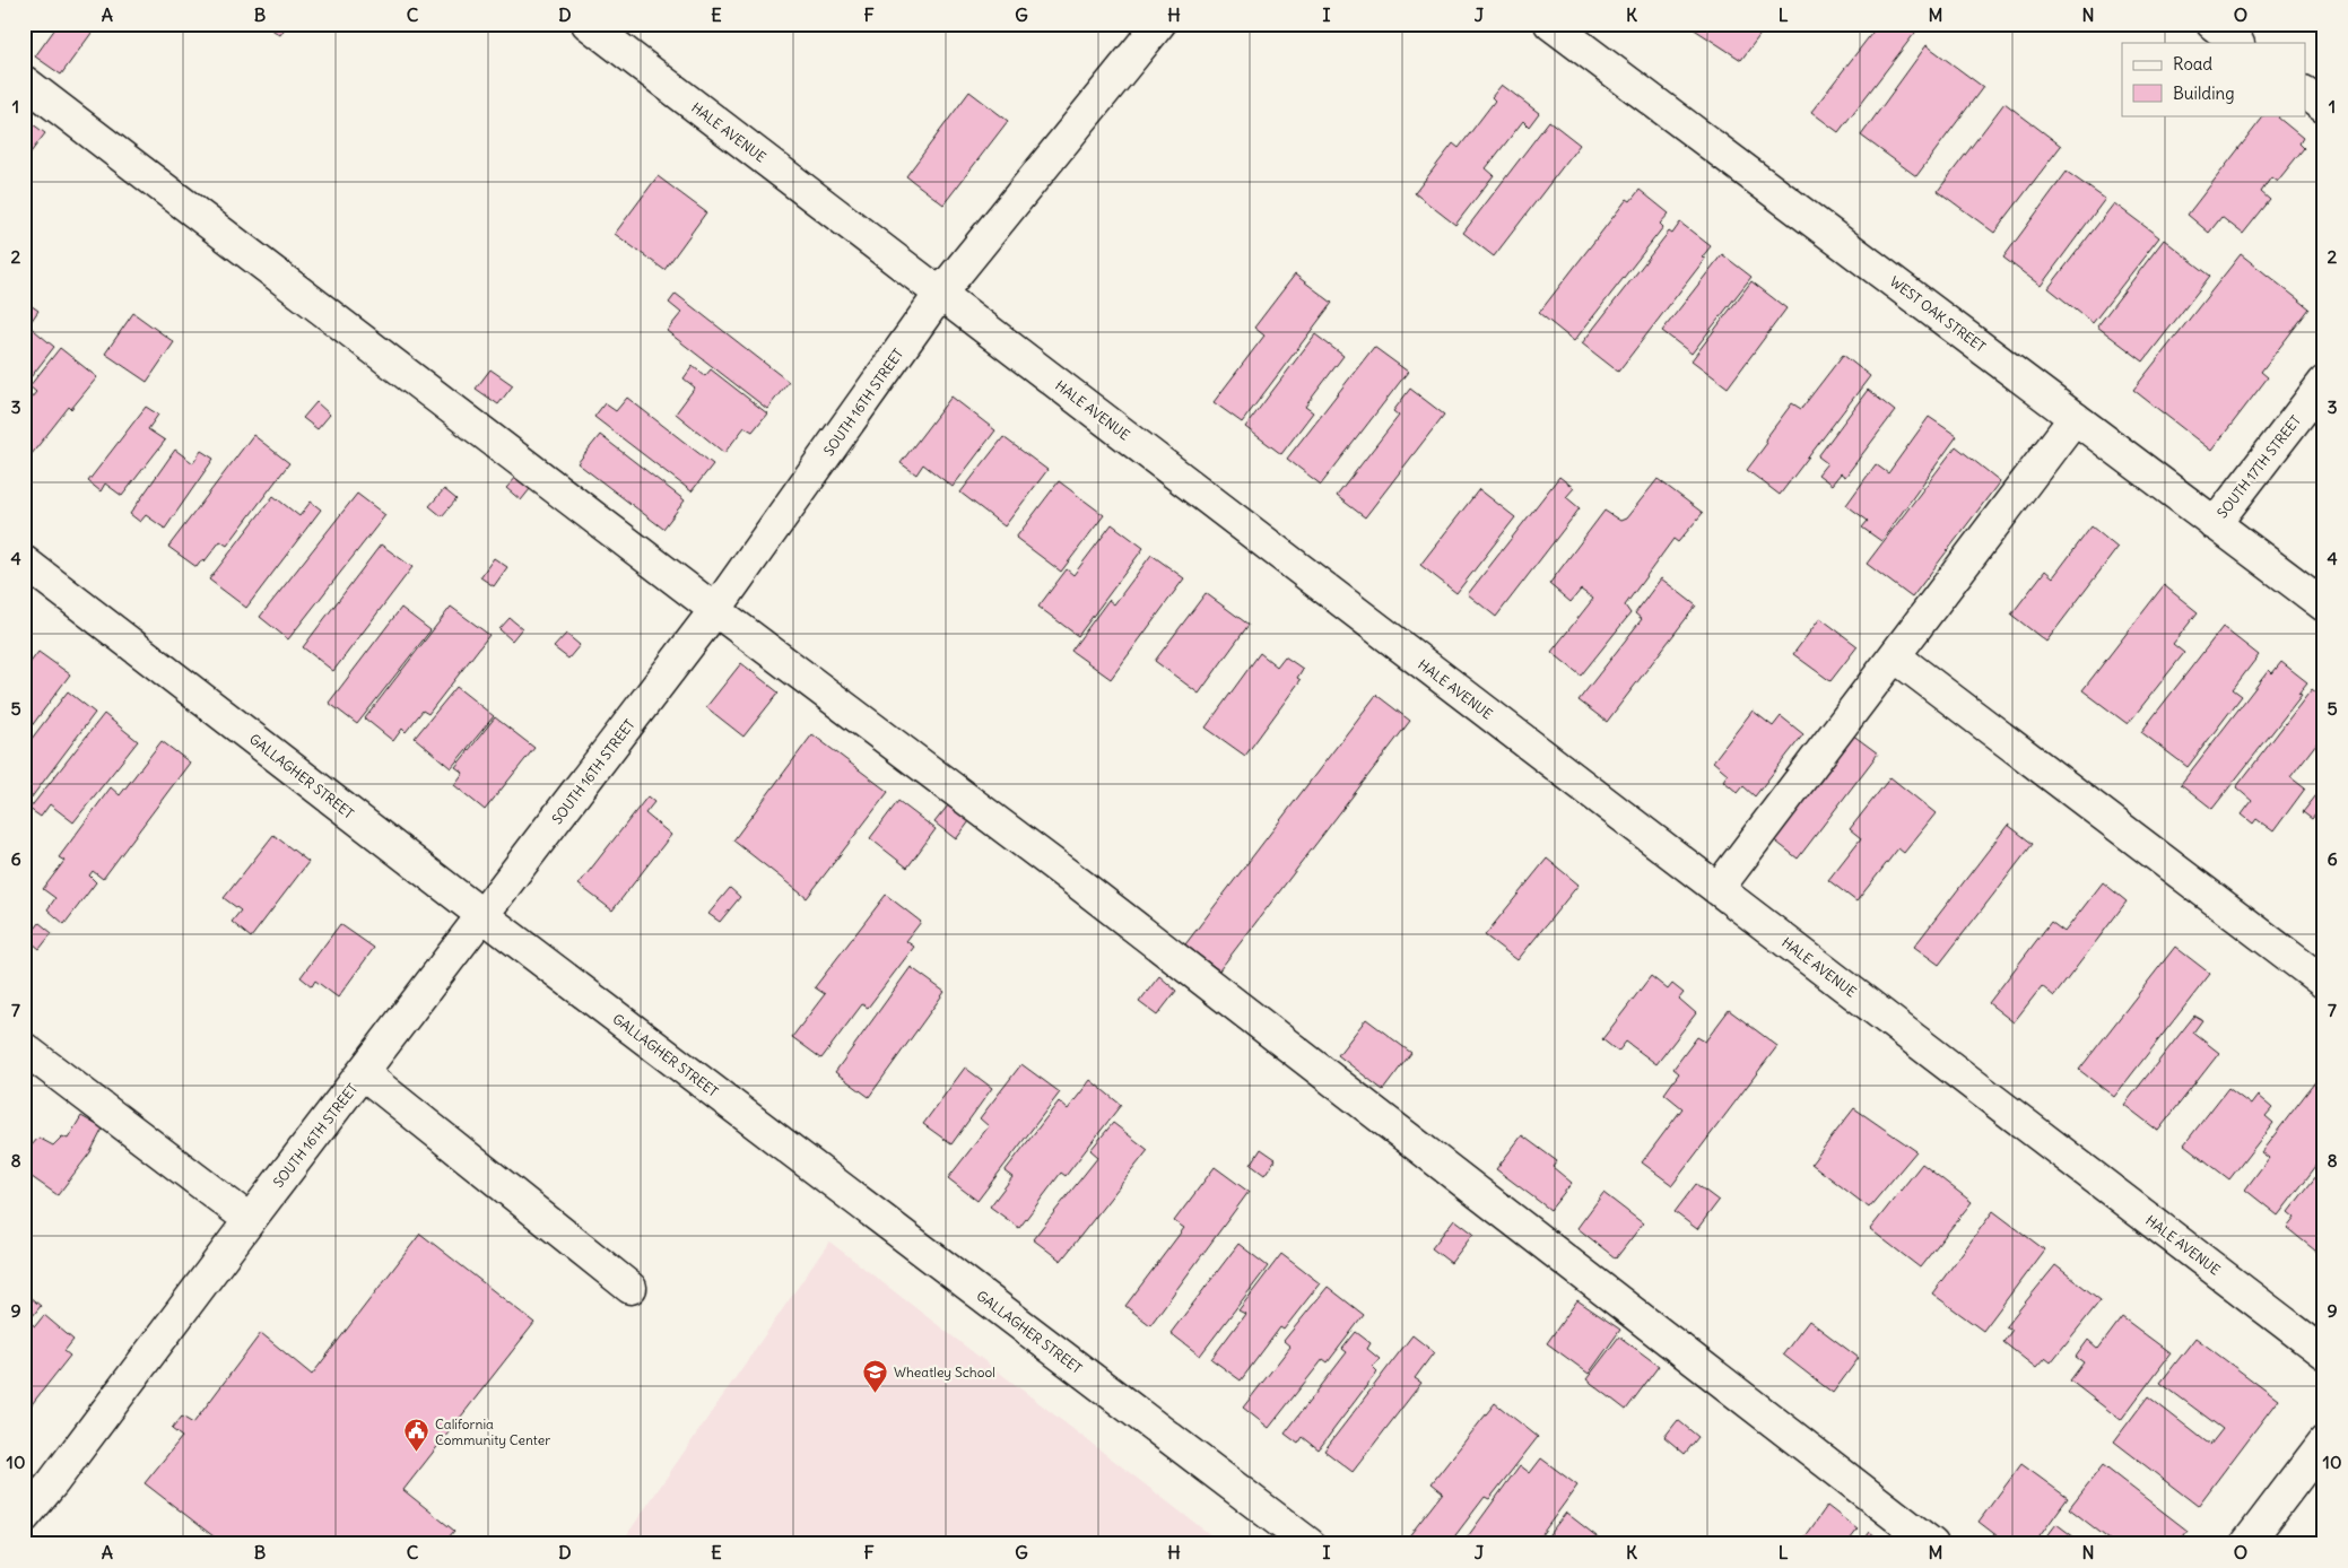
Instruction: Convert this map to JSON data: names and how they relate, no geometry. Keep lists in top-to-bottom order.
{
  "streets": {
    "street": [
      "HALE AVENUE",
      "WEST OAK STREET",
      "SOUTH 16TH STREET",
      "SOUTH 17TH STREET",
      "GALLAGHER STREET"
    ]
  },
  "crossings": [
    ["HALE AVENUE", "SOUTH 16TH STREET"],
    ["WEST OAK STREET", "SOUTH 17TH STREET"],
    ["SOUTH 16TH STREET", "GALLAGHER STREET"]
  ],
  "places": {
    "school or university": ["Wheatley School"],
    "public building": ["California Community Center"]
  },
  "legend": ["Road", "Building"],
  "grid": {
    "columns": [
      "A",
      "B",
      "C",
      "D",
      "E",
      "F",
      "G",
      "H",
      "I",
      "J",
      "K",
      "L",
      "M",
      "N",
      "O"
    ],
    "rows": [
      "1",
      "2",
      "3",
      "4",
      "5",
      "6",
      "7",
      "8",
      "9",
      "10"
    ]
  }
}
